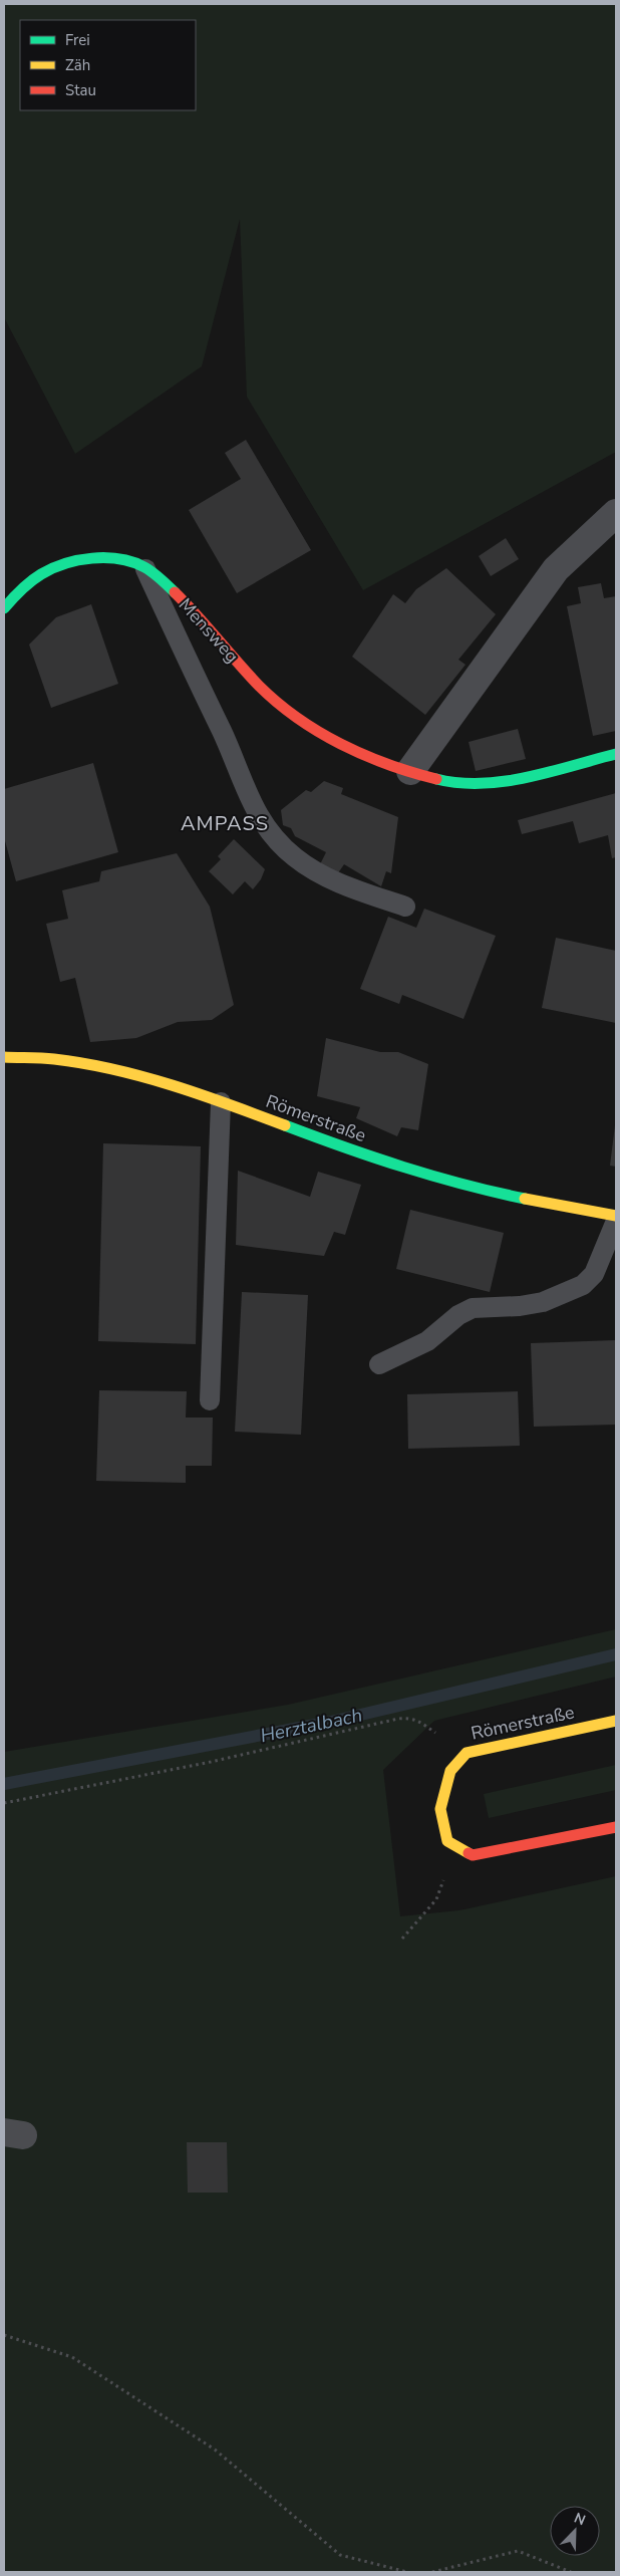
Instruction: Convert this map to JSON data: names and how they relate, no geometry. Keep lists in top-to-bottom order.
{
  "streets": {
    "street": ["Mensweg", "Römerstraße"]
  },
  "districts": ["AMPASS"],
  "water": ["Herztalbach"],
  "legend": ["Frei", "Zäh", "Stau"],
  "north": "top right"
}
